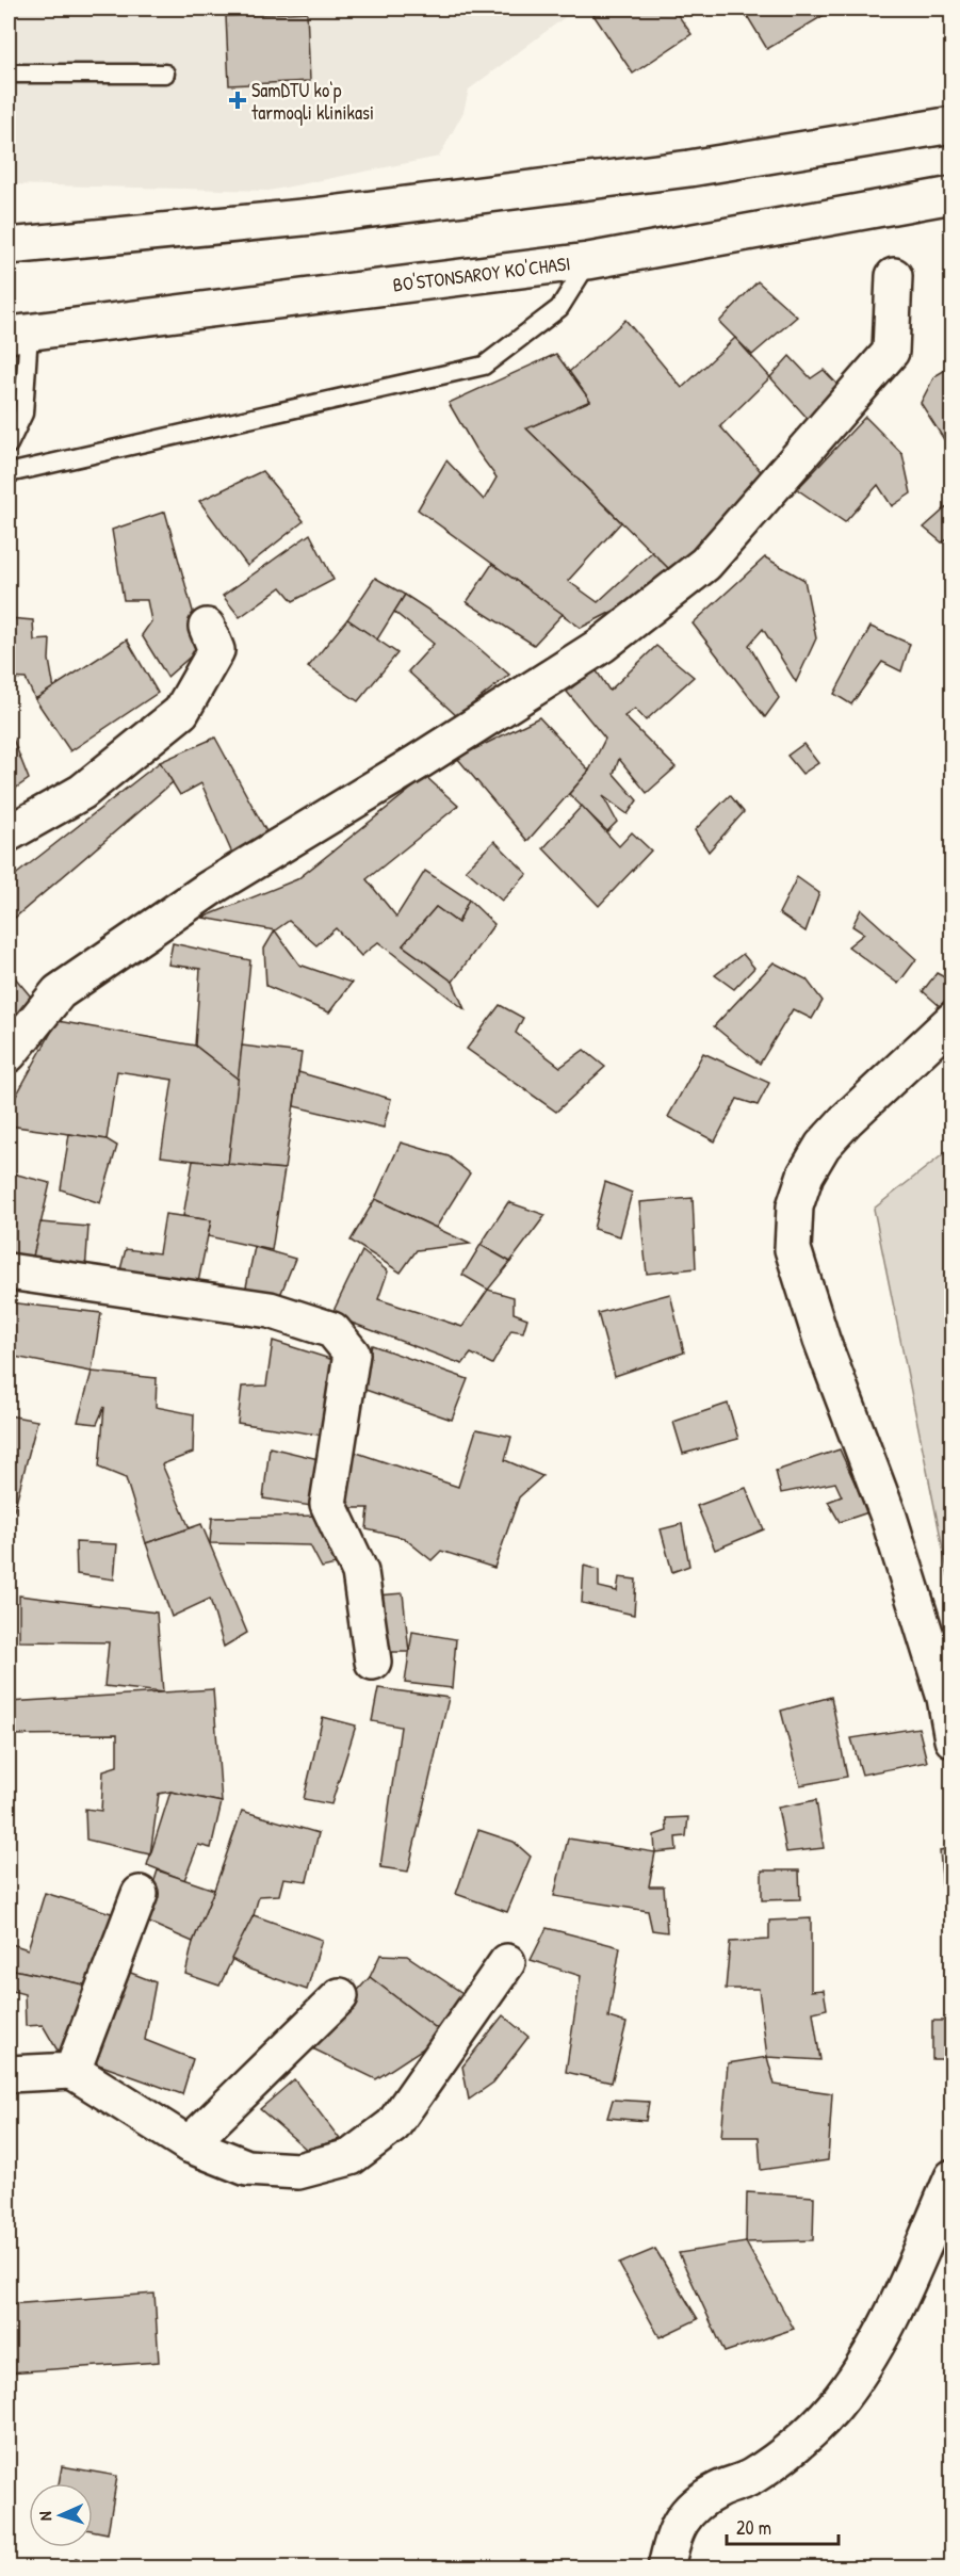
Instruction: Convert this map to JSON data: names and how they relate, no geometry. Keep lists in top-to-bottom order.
{
  "streets": {
    "street": ["BO'STONSAROY KO'CHASI"]
  },
  "places": {
    "health": ["SamDTU ko‘p tarmoqli klinikasi"]
  },
  "scale_bar": "20 m",
  "north": "left"
}
